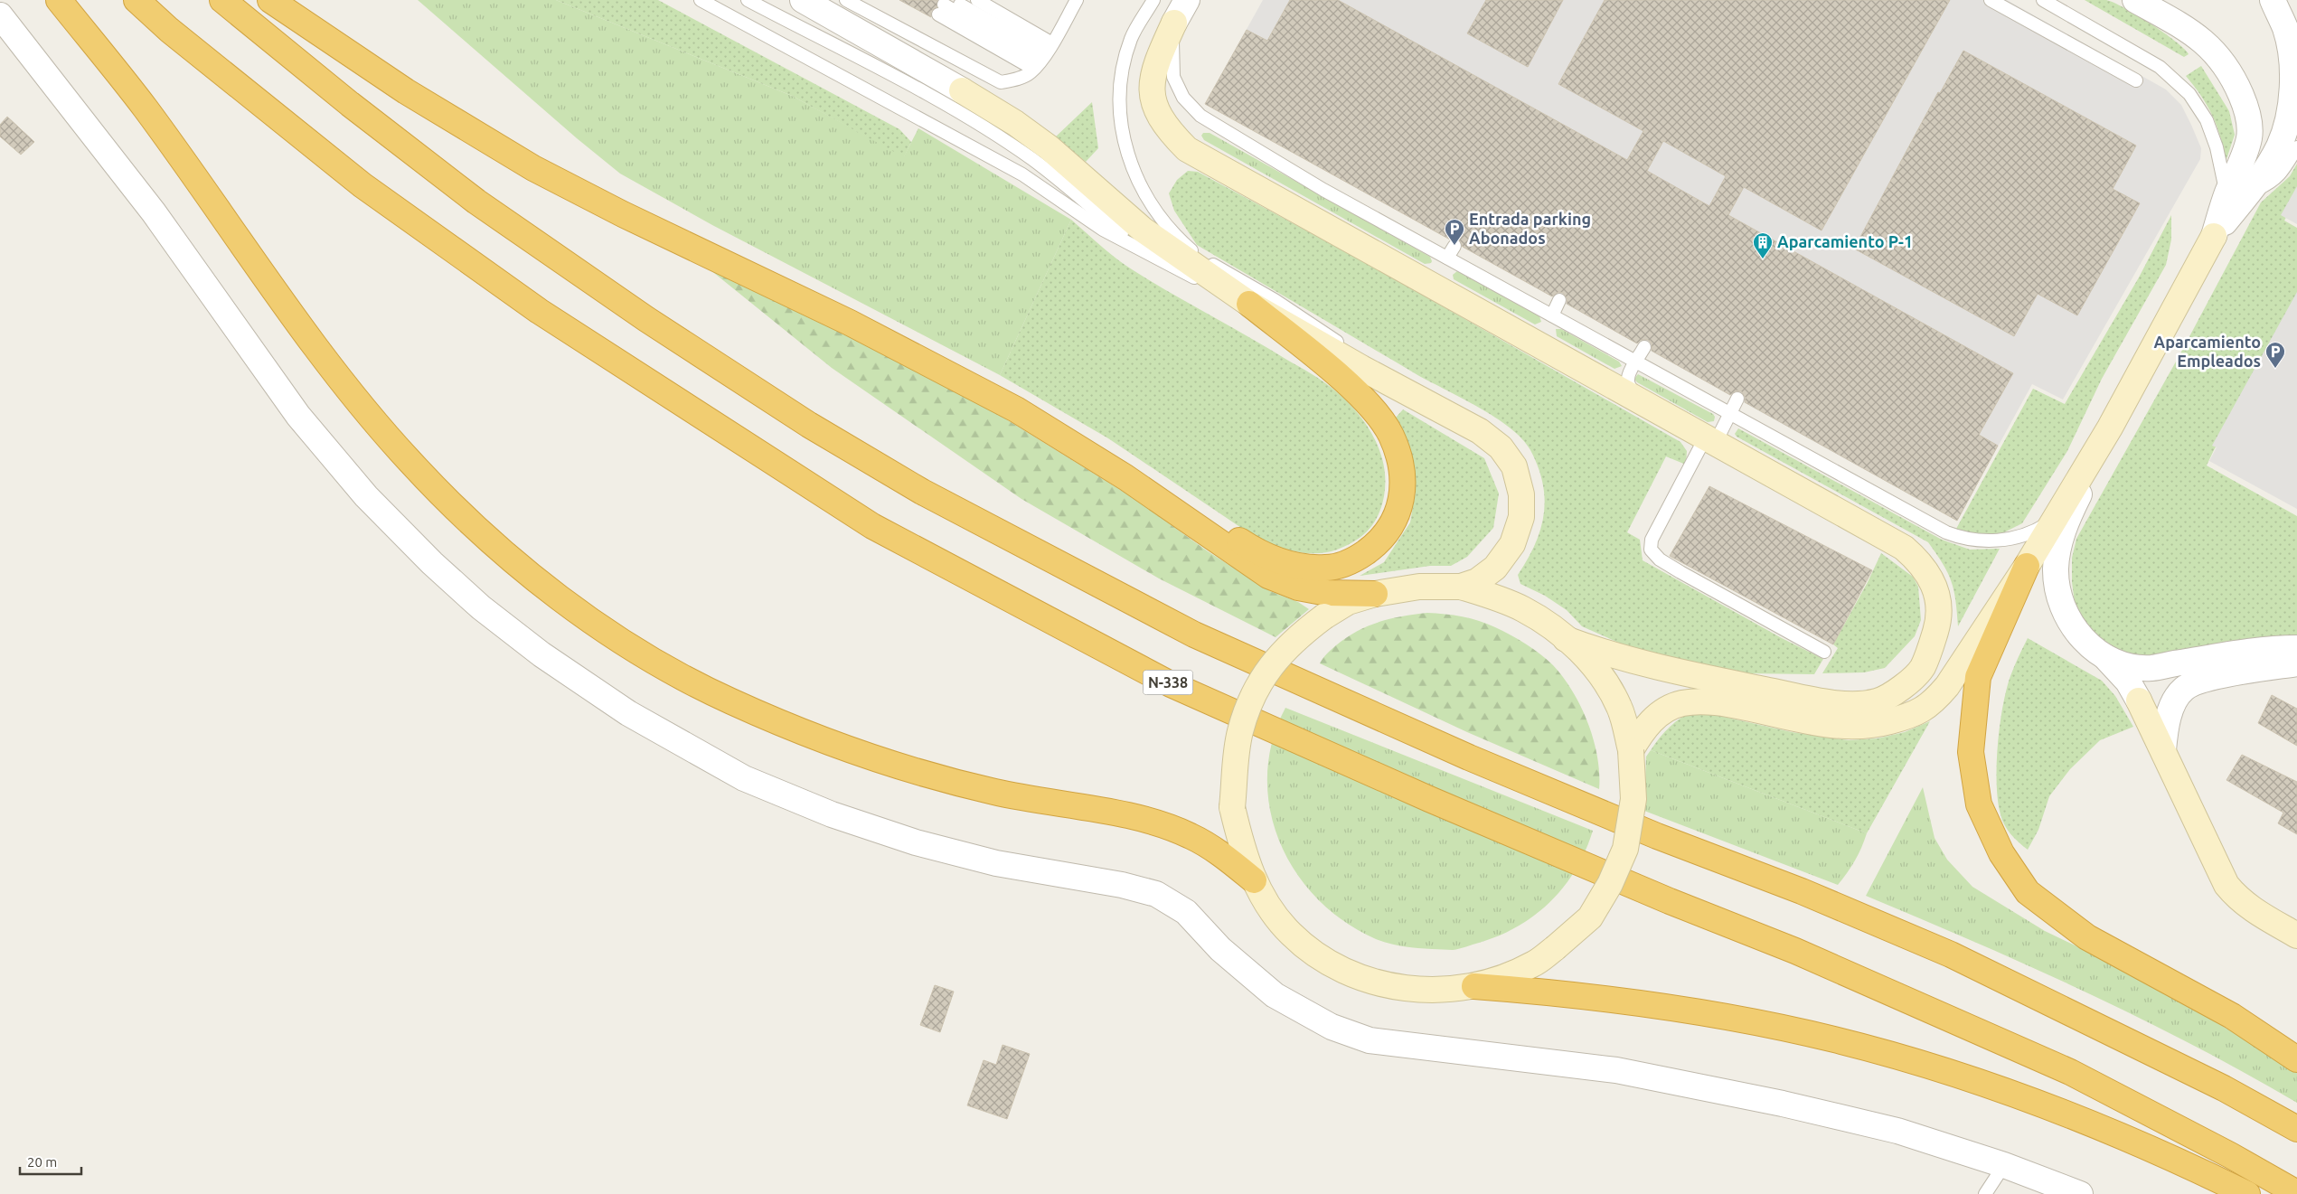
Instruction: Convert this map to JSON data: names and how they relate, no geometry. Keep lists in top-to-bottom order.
{
  "streets": {
    "highway": ["N-338"]
  },
  "places": {
    "parking": ["Entrada parking Abonados", "Aparcamiento Empleados"],
    "building": ["Aparcamiento P-1"]
  },
  "scale_bar": "20 m"
}
